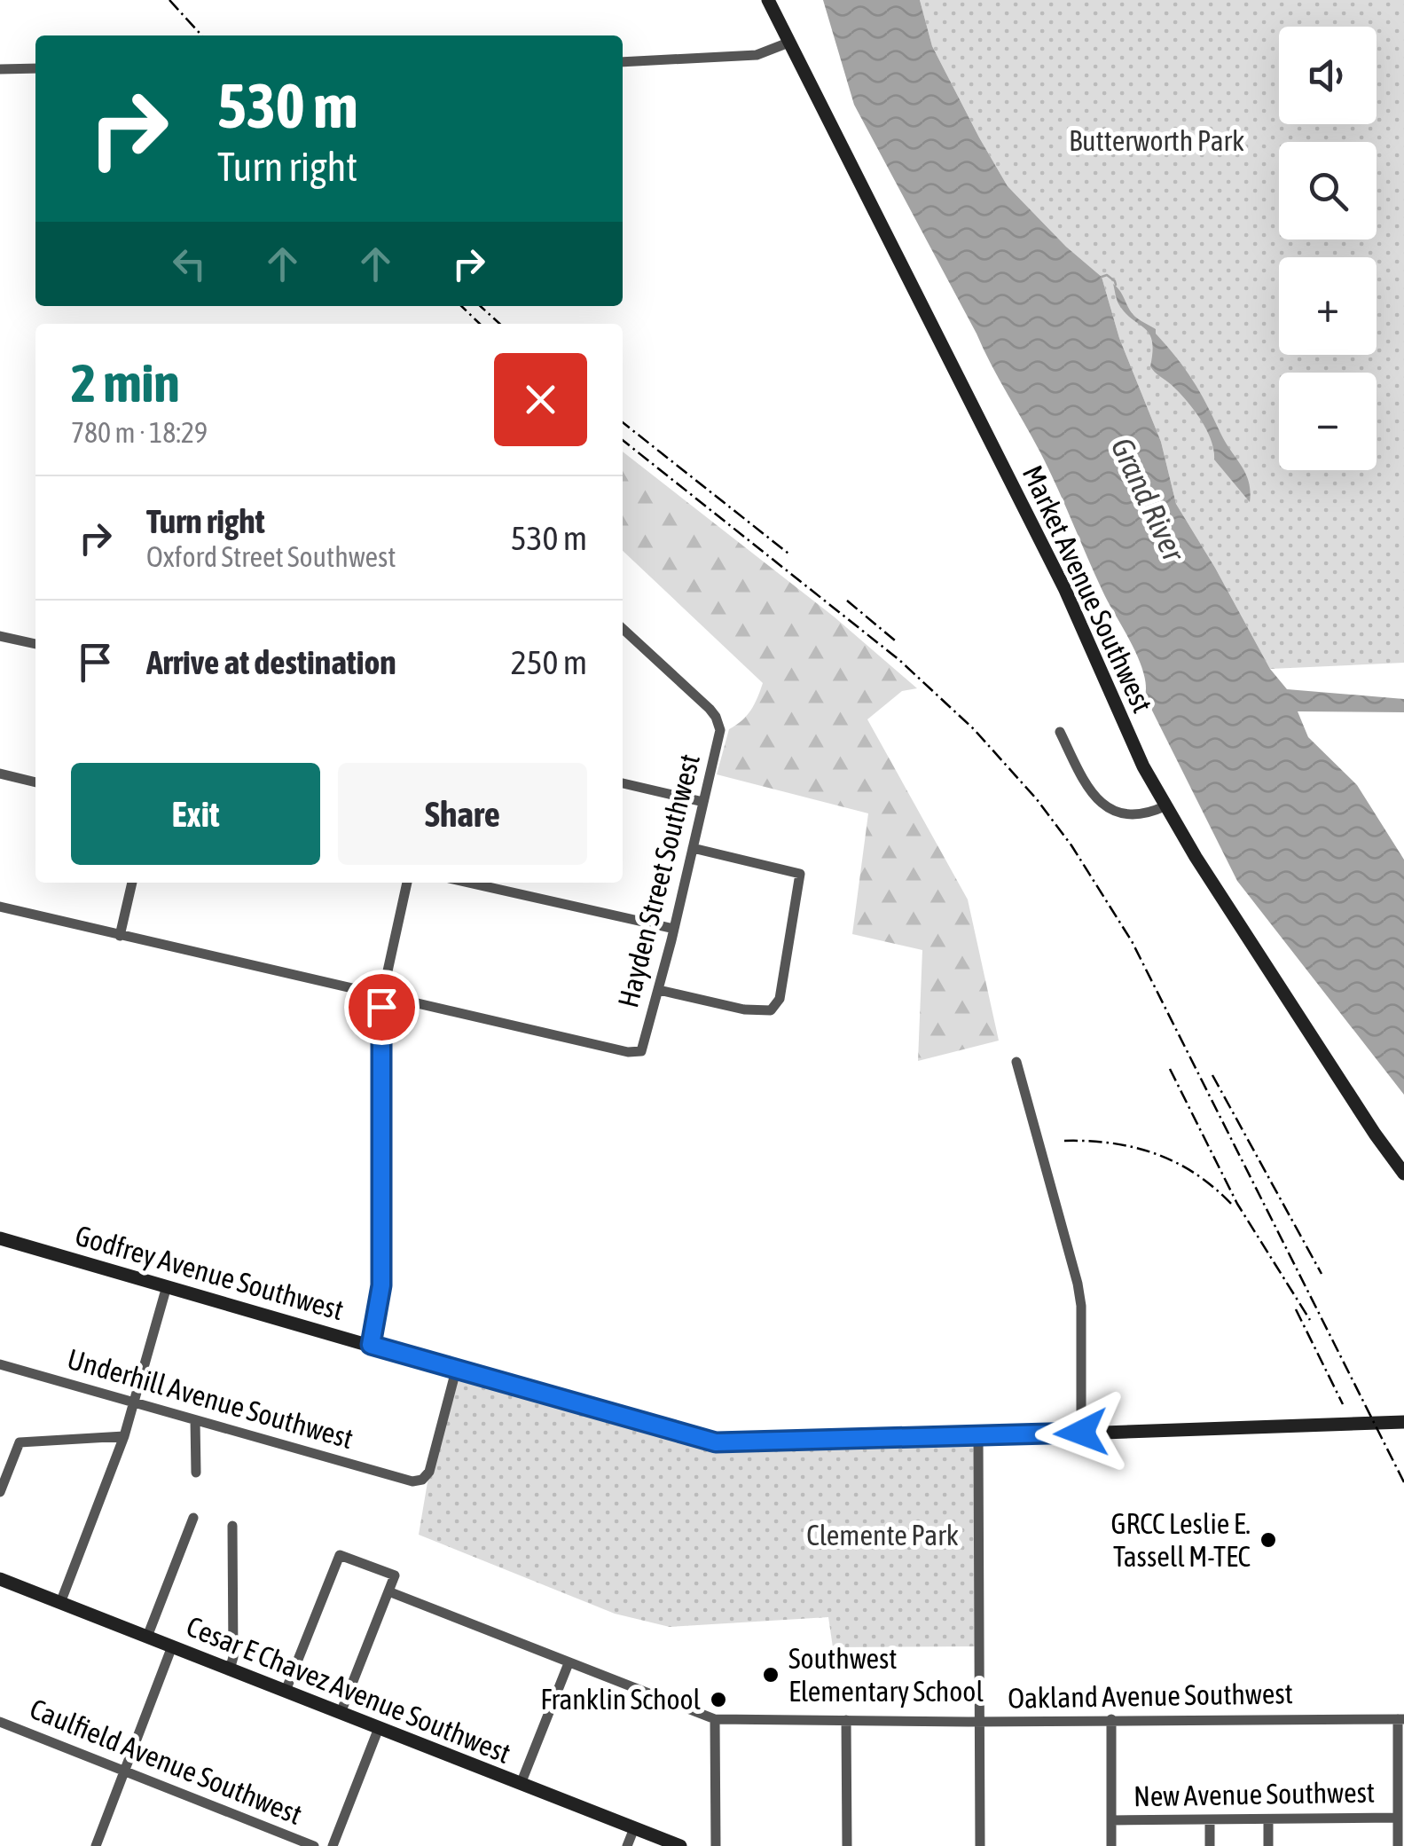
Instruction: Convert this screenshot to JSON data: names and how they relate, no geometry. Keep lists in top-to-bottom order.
{
  "streets": {
    "main road": ["Market Avenue Southwest", "Godfrey Avenue Southwest", "Cesar E Chavez Avenue Southwest"],
    "street": [
      "Hayden Street Southwest",
      "Underhill Avenue Southwest",
      "Oakland Avenue Southwest",
      "Caulfield Avenue Southwest",
      "New Avenue Southwest"
    ]
  },
  "crossings": [
    ["Godfrey Avenue Southwest", "Underhill Avenue Southwest"]
  ],
  "water": ["Grand River"],
  "parks": ["Butterworth Park", "Clemente Park"],
  "places": ["GRCC Leslie E. Tassell M-TEC", "Southwest Elementary School", "Franklin School"],
  "page": {
    "map_buttons": ["+", "−"],
    "turn": ["530 m", "Turn right"],
    "heading": ["2 min", "780 m · 18:29"],
    "list": [
      {
        "name": "Turn right",
        "note": "Oxford Street Southwest",
        "value": "530 m"
      },
      {
        "name": "Arrive at destination",
        "value": "250 m"
      }
    ],
    "buttons": ["Exit", "Share"]
  }
}
